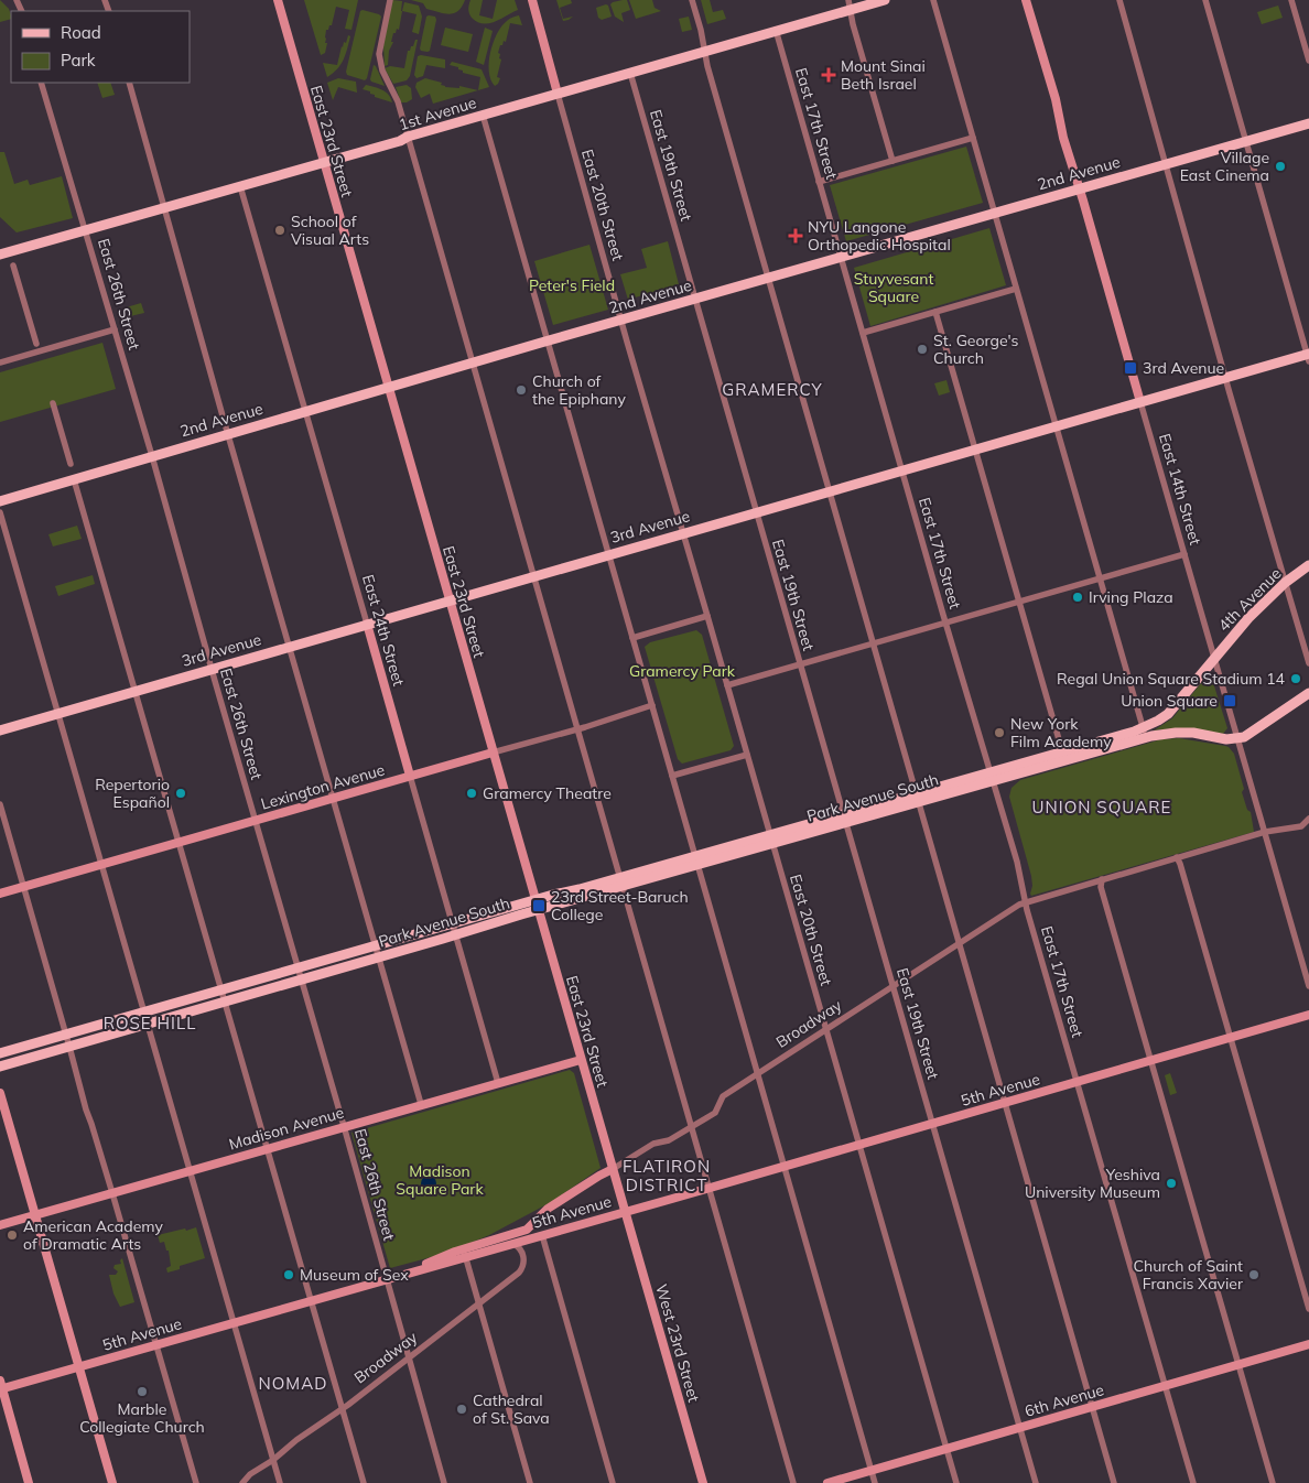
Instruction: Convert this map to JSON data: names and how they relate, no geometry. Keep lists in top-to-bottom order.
{
  "streets": {
    "main road": [
      "1st Avenue",
      "East 23rd Street",
      "2nd Avenue",
      "East 20th Street",
      "East 14th Street",
      "3rd Avenue",
      "4th Avenue",
      "East 24th Street",
      "Lexington Avenue",
      "Park Avenue South",
      "5th Avenue",
      "Madison Avenue",
      "West 23rd Street",
      "6th Avenue"
    ],
    "street": [
      "East 17th Street",
      "East 19th Street",
      "East 26th Street",
      "Broadway"
    ]
  },
  "crossings": [
    ["1st Avenue", "East 17th Street"],
    ["1st Avenue", "East 23rd Street"],
    ["1st Avenue", "East 19th Street"],
    ["1st Avenue", "East 20th Street"],
    ["1st Avenue", "East 26th Street"],
    ["1st Avenue", "East 24th Street"],
    ["East 17th Street", "2nd Avenue"],
    ["East 17th Street", "3rd Avenue"],
    ["East 17th Street", "Park Avenue South"],
    ["East 17th Street", "Broadway"],
    ["East 17th Street", "5th Avenue"],
    ["East 17th Street", "6th Avenue"],
    ["East 23rd Street", "2nd Avenue"],
    ["East 23rd Street", "3rd Avenue"],
    ["East 23rd Street", "Lexington Avenue"],
    ["East 23rd Street", "Park Avenue South"],
    ["East 23rd Street", "Broadway"],
    ["East 23rd Street", "5th Avenue"],
    ["East 23rd Street", "Madison Avenue"],
    ["East 23rd Street", "West 23rd Street"],
    ["East 19th Street", "2nd Avenue"],
    ["East 19th Street", "3rd Avenue"],
    ["East 19th Street", "Park Avenue South"],
    ["East 19th Street", "Broadway"],
    ["East 19th Street", "5th Avenue"],
    ["East 19th Street", "6th Avenue"],
    ["2nd Avenue", "East 20th Street"],
    ["2nd Avenue", "East 26th Street"],
    ["2nd Avenue", "East 14th Street"],
    ["2nd Avenue", "East 24th Street"],
    ["East 20th Street", "3rd Avenue"],
    ["East 20th Street", "Park Avenue South"],
    ["East 20th Street", "Broadway"],
    ["East 20th Street", "5th Avenue"],
    ["East 20th Street", "6th Avenue"],
    ["East 26th Street", "3rd Avenue"],
    ["East 26th Street", "Lexington Avenue"],
    ["East 26th Street", "Park Avenue South"],
    ["East 26th Street", "Broadway"],
    ["East 26th Street", "5th Avenue"],
    ["East 26th Street", "Madison Avenue"],
    ["East 14th Street", "3rd Avenue"],
    ["East 14th Street", "4th Avenue"],
    ["East 14th Street", "Broadway"],
    ["3rd Avenue", "East 24th Street"],
    ["4th Avenue", "Park Avenue South"],
    ["East 24th Street", "Lexington Avenue"],
    ["East 24th Street", "Park Avenue South"],
    ["East 24th Street", "Madison Avenue"],
    ["Broadway", "5th Avenue"],
    ["5th Avenue", "West 23rd Street"]
  ],
  "districts": [
    "GRAMERCY",
    "UNION SQUARE",
    "ROSE HILL",
    "FLATIRON DISTRICT",
    "NOMAD"
  ],
  "parks": [
    "Stuyvesant Square",
    "Peter's Field",
    "Gramercy Park",
    "Madison Square Park"
  ],
  "places": {
    "health": ["Mount Sinai Beth Israel", "NYU Langone Orthopedic Hospital"],
    "other": [
      "Village East Cinema",
      "School of Visual Arts",
      "St. George's Church",
      "Church of the Epiphany",
      "Irving Plaza",
      "Regal Union Square Stadium 14",
      "New York Film Academy",
      "Repertorio Español",
      "Gramercy Theatre",
      "Yeshiva University Museum",
      "American Academy of Dramatic Arts",
      "Museum of Sex",
      "Church of Saint Francis Xavier",
      "Marble Collegiate Church",
      "Cathedral of St. Sava"
    ],
    "transit": ["3rd Avenue", "Union Square", "23rd Street-Baruch College"]
  },
  "legend": ["Road", "Park"]
}
